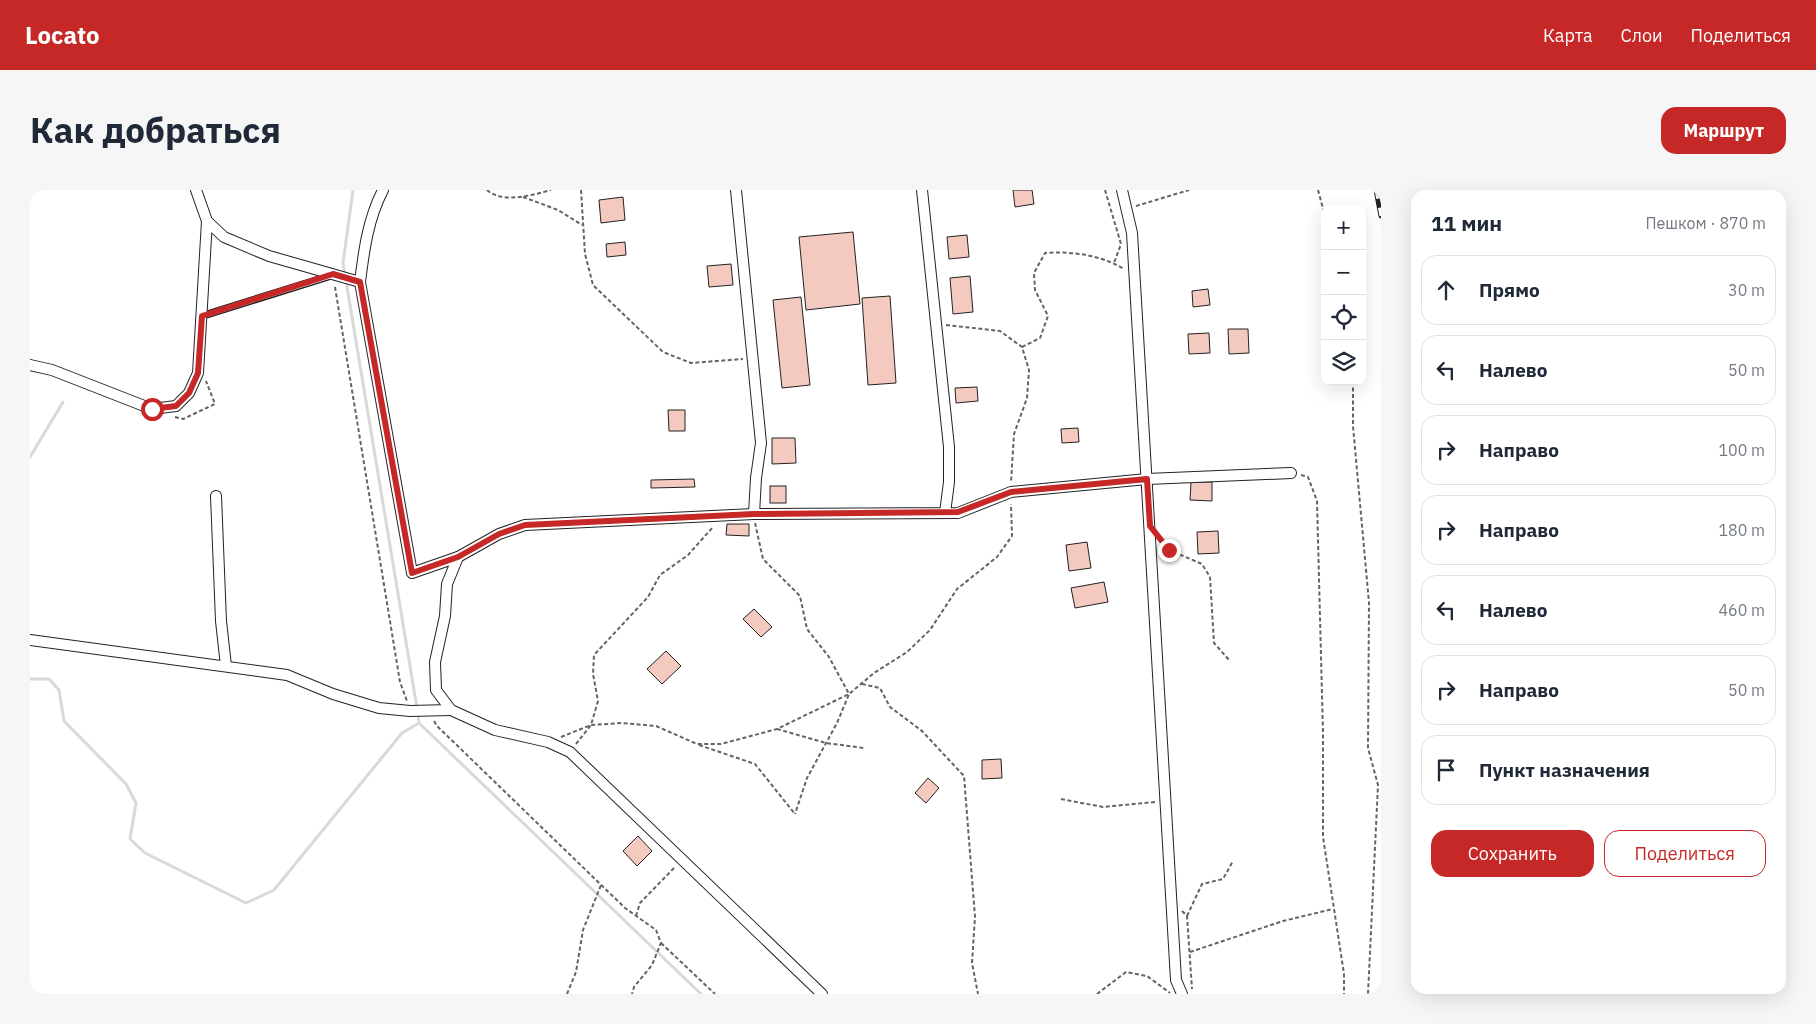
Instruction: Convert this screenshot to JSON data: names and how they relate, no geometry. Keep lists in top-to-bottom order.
{
  "page": {
    "header": "Locato",
    "nav": ["Карта", "Слои", "Поделиться"],
    "title": "Как добраться",
    "buttons": [
      "Маршрут",
      ["Сохранить", "Поделиться"]
    ],
    "heading": ["11 мин", "Пешком · 870 m"],
    "map_buttons": ["+", "−"],
    "list": [
      ["Прямо", "30 m"],
      ["Налево", "50 m"],
      ["Направо", "100 m"],
      ["Направо", "180 m"],
      ["Налево", "460 m"],
      ["Направо", "50 m"],
      "Пункт назначения"
    ]
  }
}
